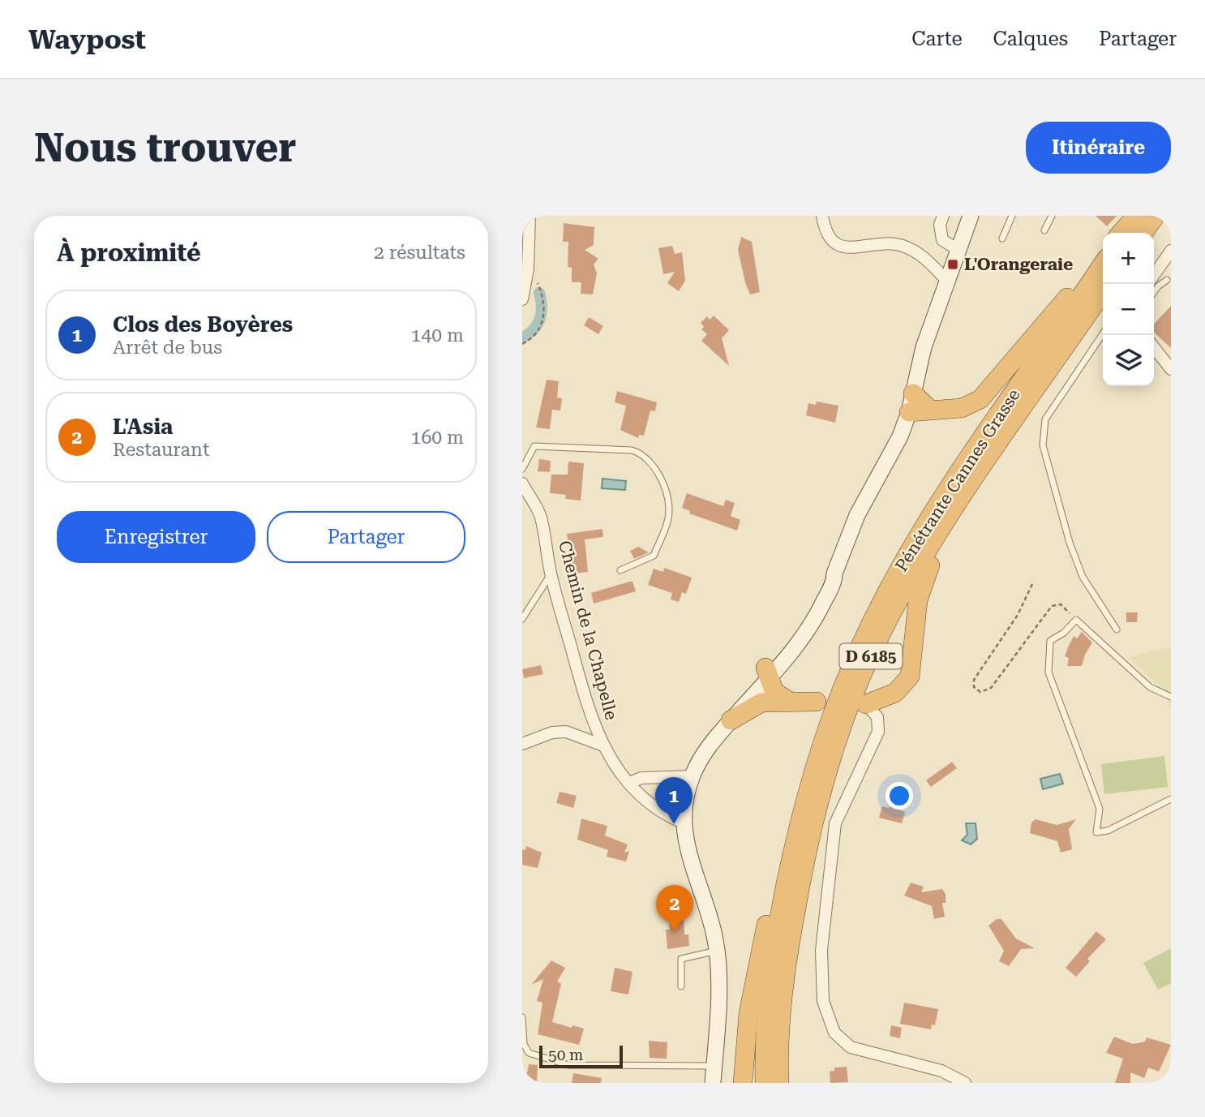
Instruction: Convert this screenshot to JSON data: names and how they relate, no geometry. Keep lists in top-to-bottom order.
{
  "streets": {
    "highway": ["Pénétrante Cannes Grasse", "D 6185"],
    "street": ["Chemin de la Chapelle"]
  },
  "places": {
    "transit": ["L'Orangeraie"]
  },
  "scale_bar": "50 m",
  "page": {
    "header": "Waypost",
    "nav": ["Carte", "Calques", "Partager"],
    "buttons": [
      "Itinéraire",
      ["Enregistrer", "Partager"]
    ],
    "title": "Nous trouver",
    "heading": ["À proximité", "2 résultats"],
    "map_buttons": ["+", "−"],
    "list": [
      {
        "mark": "1",
        "name": "Clos des Boyères",
        "note": "Arrêt de bus",
        "value": "140 m"
      },
      {
        "mark": "2",
        "name": "L'Asia",
        "note": "Restaurant",
        "value": "160 m"
      }
    ],
    "pins": ["1", "2"],
    "scale": "50 m"
  }
}
